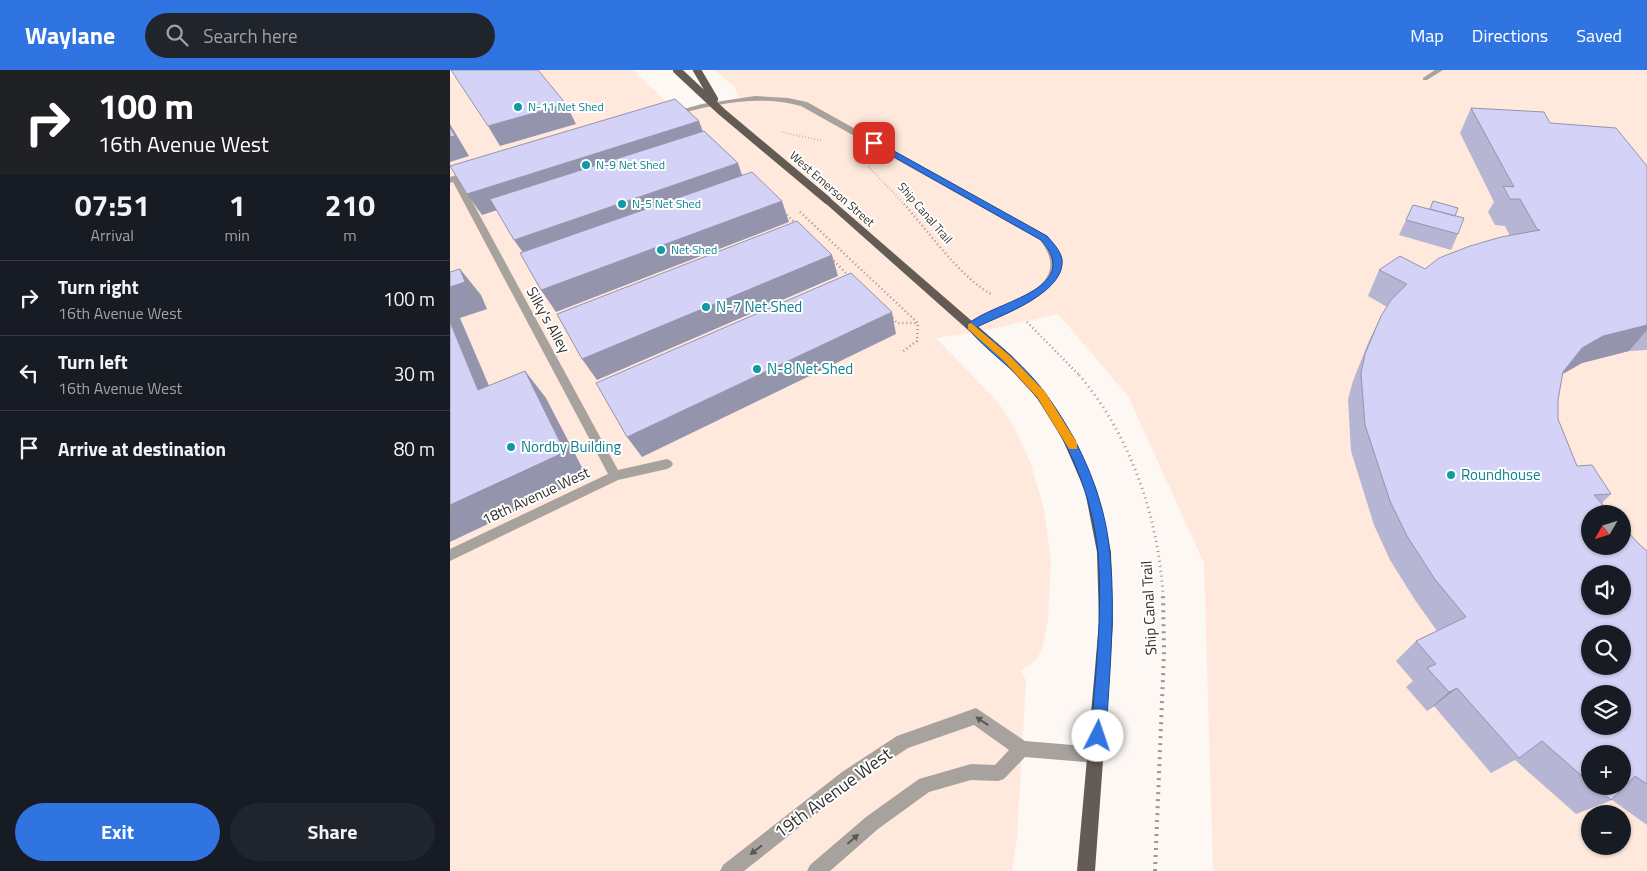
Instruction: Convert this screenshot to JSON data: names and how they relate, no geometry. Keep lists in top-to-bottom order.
{
  "streets": {
    "main road": ["West Emerson Street"],
    "lane": ["Silky's Alley", "18th Avenue West", "19th Avenue West"],
    "path": ["Ship Canal Trail"]
  },
  "crossings": [
    ["Silky's Alley", "18th Avenue West"]
  ],
  "places": [
    "N-11 Net Shed",
    "N-9 Net Shed",
    "N-5 Net Shed",
    "Net Shed",
    "N-7 Net Shed",
    "N-8 Net Shed",
    "Nordby Building",
    "Roundhouse"
  ],
  "north": "bottom left",
  "page": {
    "header": "Waylane",
    "search": "Search here",
    "nav": ["Map", "Directions", "Saved"],
    "turn": ["100 m", "16th Avenue West"],
    "eta": [
      "07:51",
      "Arrival",
      "1",
      "min",
      "210",
      "m"
    ],
    "list": [
      {
        "name": "Turn right",
        "note": "16th Avenue West",
        "value": "100 m"
      },
      {
        "name": "Turn left",
        "note": "16th Avenue West",
        "value": "30 m"
      },
      {
        "name": "Arrive at destination",
        "value": "80 m"
      }
    ],
    "map_buttons": ["+", "−"],
    "buttons": ["Exit", "Share"]
  }
}
